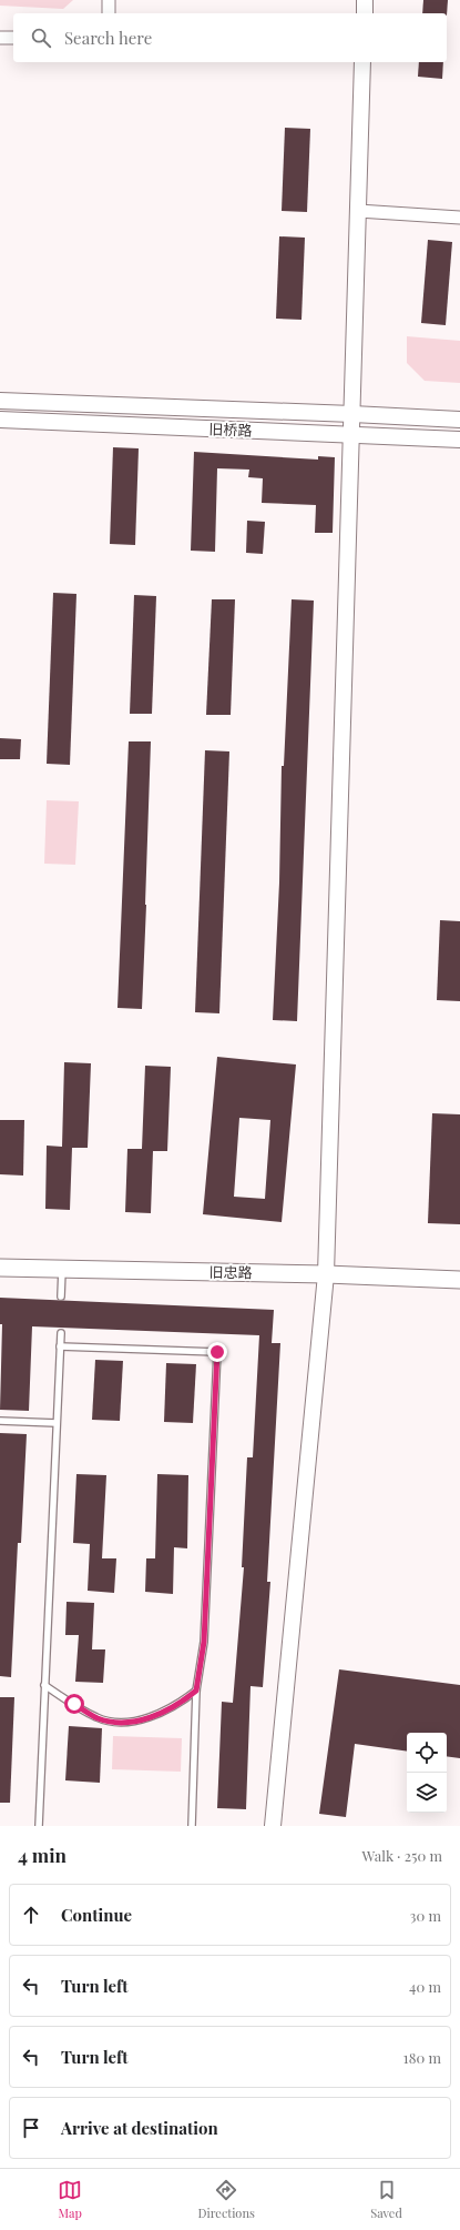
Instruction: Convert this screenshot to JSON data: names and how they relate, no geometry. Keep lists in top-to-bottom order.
{
  "streets": {
    "main road": ["旧忠路"],
    "street": ["旧桥路"]
  },
  "page": {
    "search": "Search here",
    "heading": ["4 min", "Walk · 250 m"],
    "list": [
      ["Continue", "30 m"],
      ["Turn left", "40 m"],
      ["Turn left", "180 m"],
      "Arrive at destination"
    ],
    "nav": ["Map", "Directions", "Saved"]
  }
}
